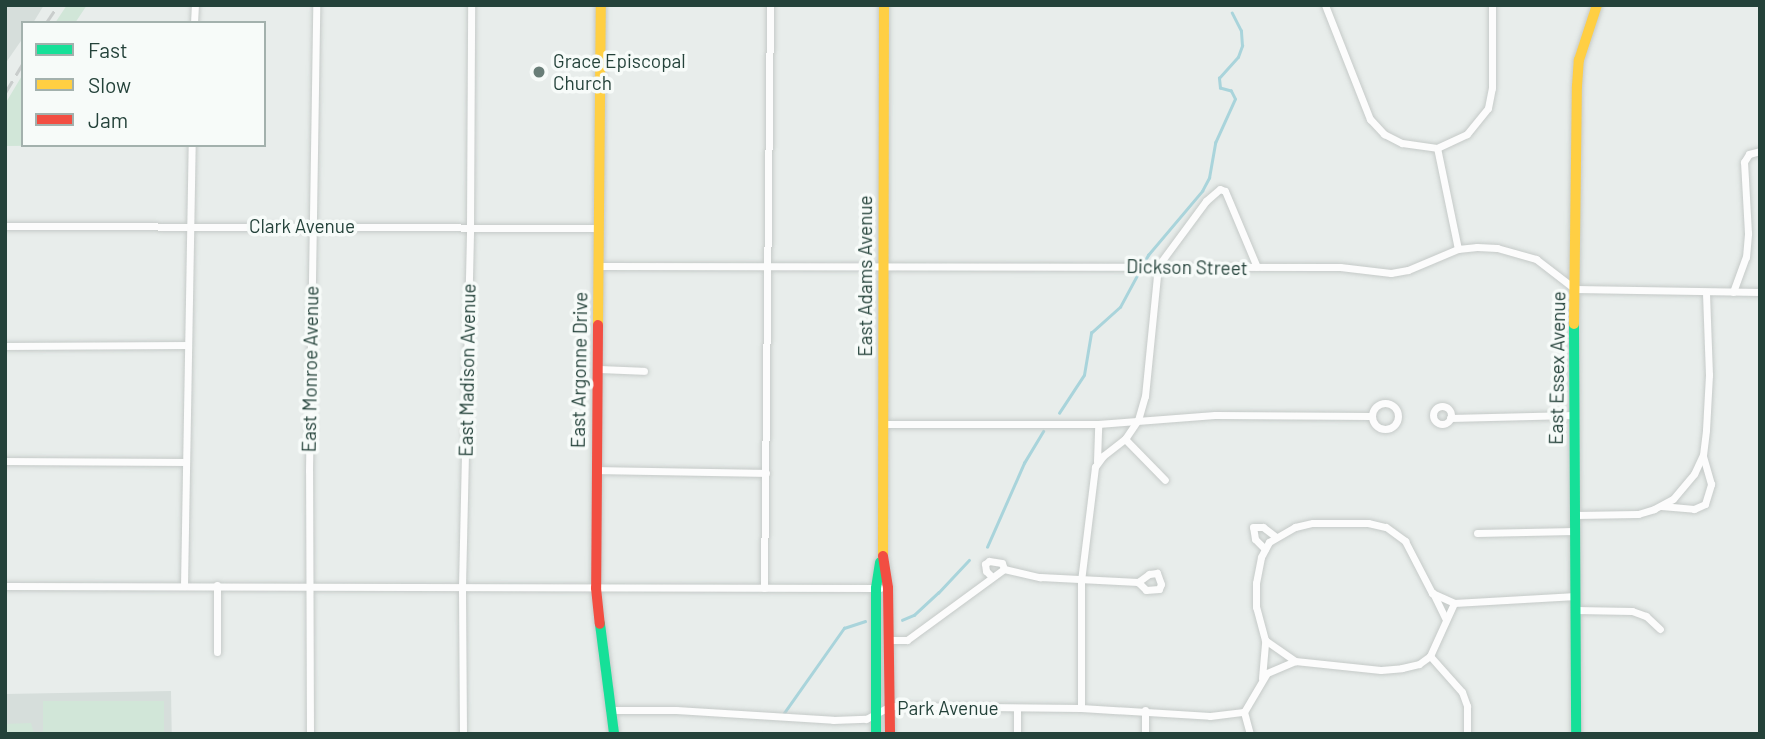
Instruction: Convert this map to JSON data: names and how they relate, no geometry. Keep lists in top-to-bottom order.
{
  "streets": {
    "street": [
      "Clark Avenue",
      "Dickson Street",
      "East Adams Avenue",
      "East Essex Avenue",
      "East Monroe Avenue",
      "East Madison Avenue",
      "East Argonne Drive",
      "Park Avenue"
    ]
  },
  "crossings": [
    ["Clark Avenue", "East Monroe Avenue"],
    ["Clark Avenue", "East Madison Avenue"],
    ["Clark Avenue", "East Argonne Drive"],
    ["Dickson Street", "East Adams Avenue"],
    ["Dickson Street", "East Essex Avenue"],
    ["Dickson Street", "East Argonne Drive"],
    ["East Argonne Drive", "Park Avenue"]
  ],
  "places": ["Grace Episcopal Church"],
  "legend": ["Fast", "Slow", "Jam"]
}
